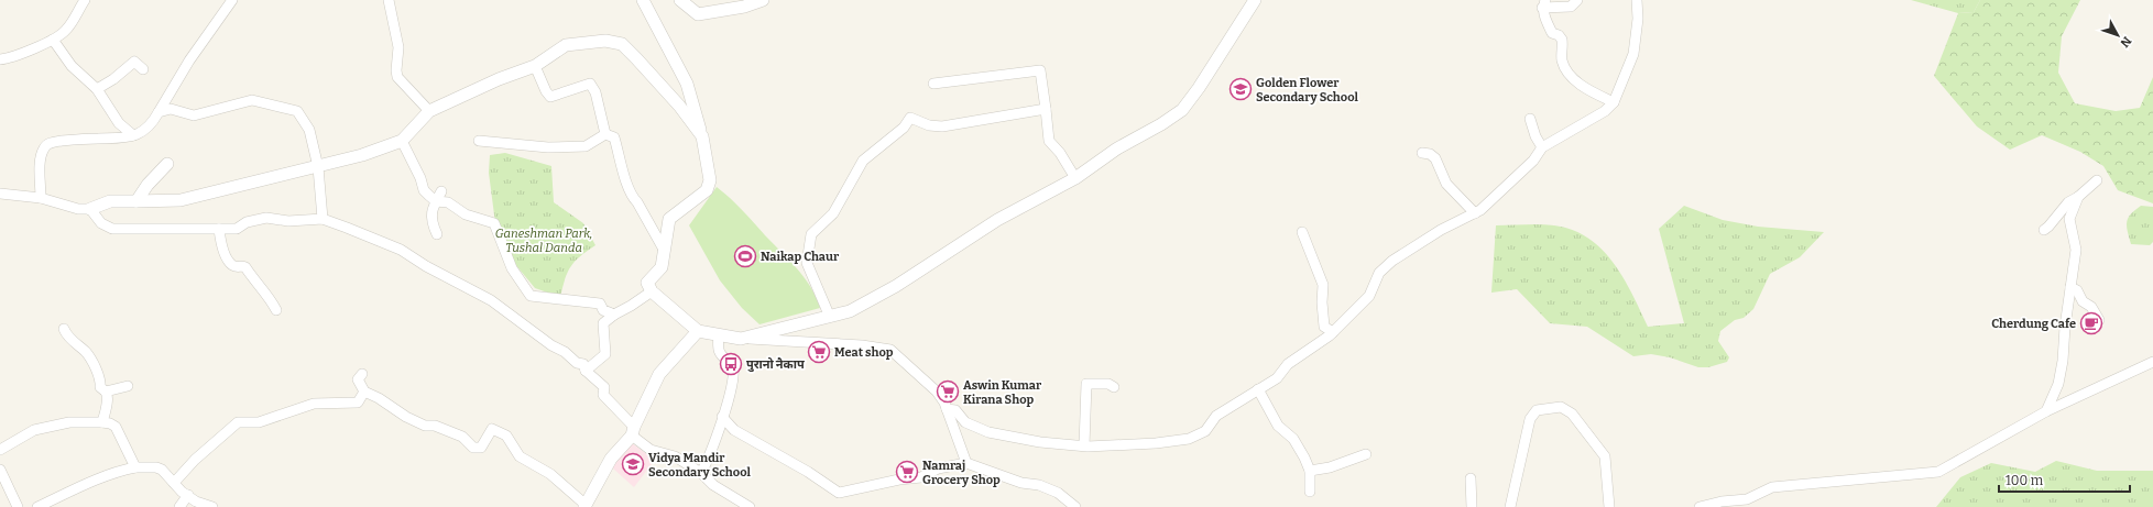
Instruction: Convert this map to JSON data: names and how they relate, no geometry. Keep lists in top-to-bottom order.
{
  "parks": ["Ganeshman Park, Tushal Danda"],
  "places": {
    "school or university": ["Golden Flower Secondary School", "Vidya Mandir Secondary School"],
    "sports": ["Naikap Chaur"],
    "cafe": ["Cherdung Cafe"],
    "supermarket": ["Meat shop", "Aswin Kumar Kirana Shop", "Namraj Grocery Shop"],
    "bus stop": ["पुरानो नैकाप"]
  },
  "scale_bar": "100 m",
  "north": "bottom right"
}
